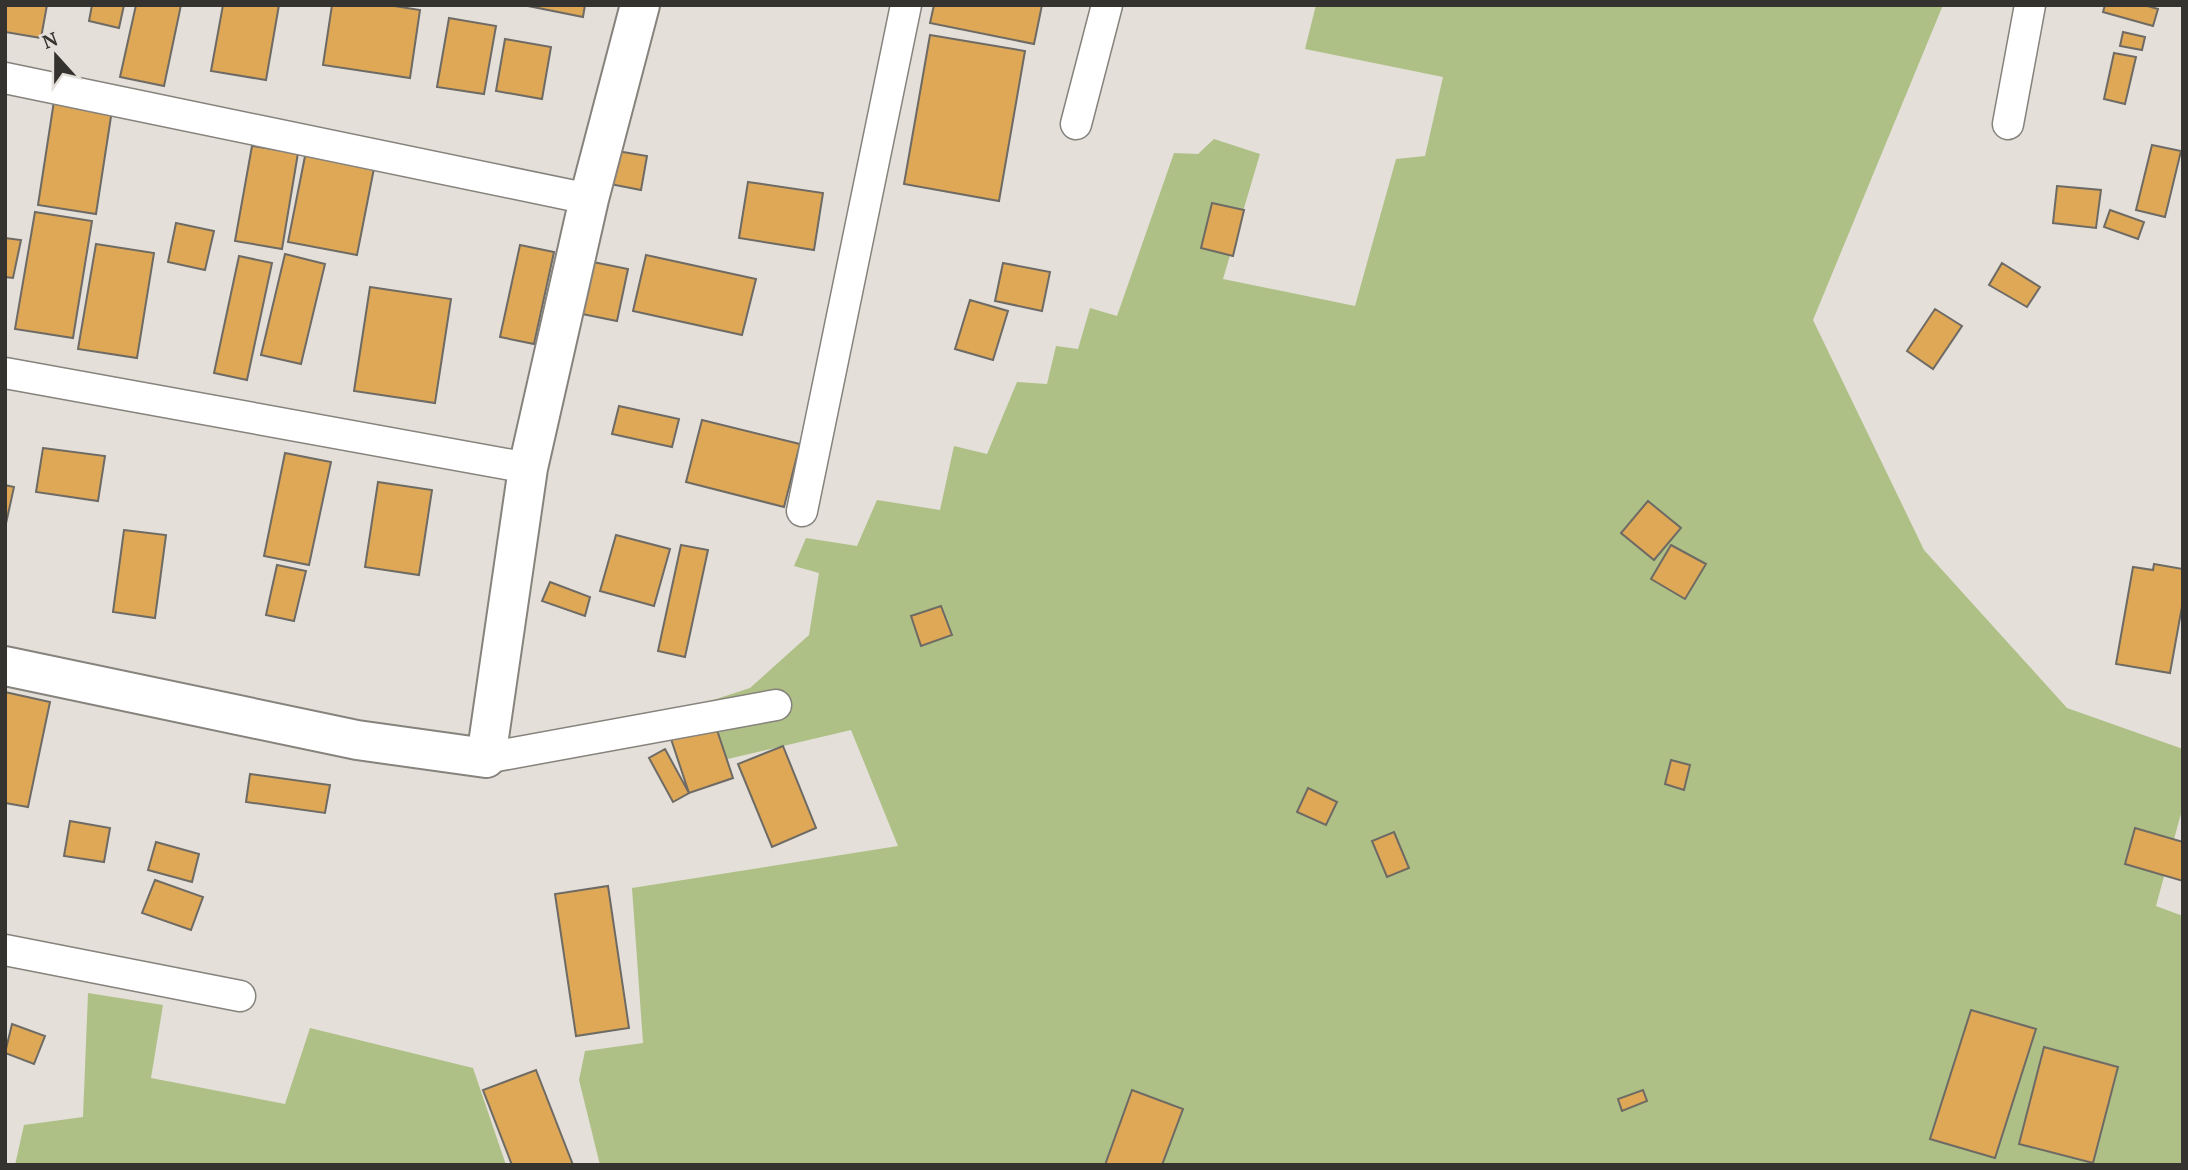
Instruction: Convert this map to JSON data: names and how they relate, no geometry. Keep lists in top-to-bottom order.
{
  "north": "top"
}
